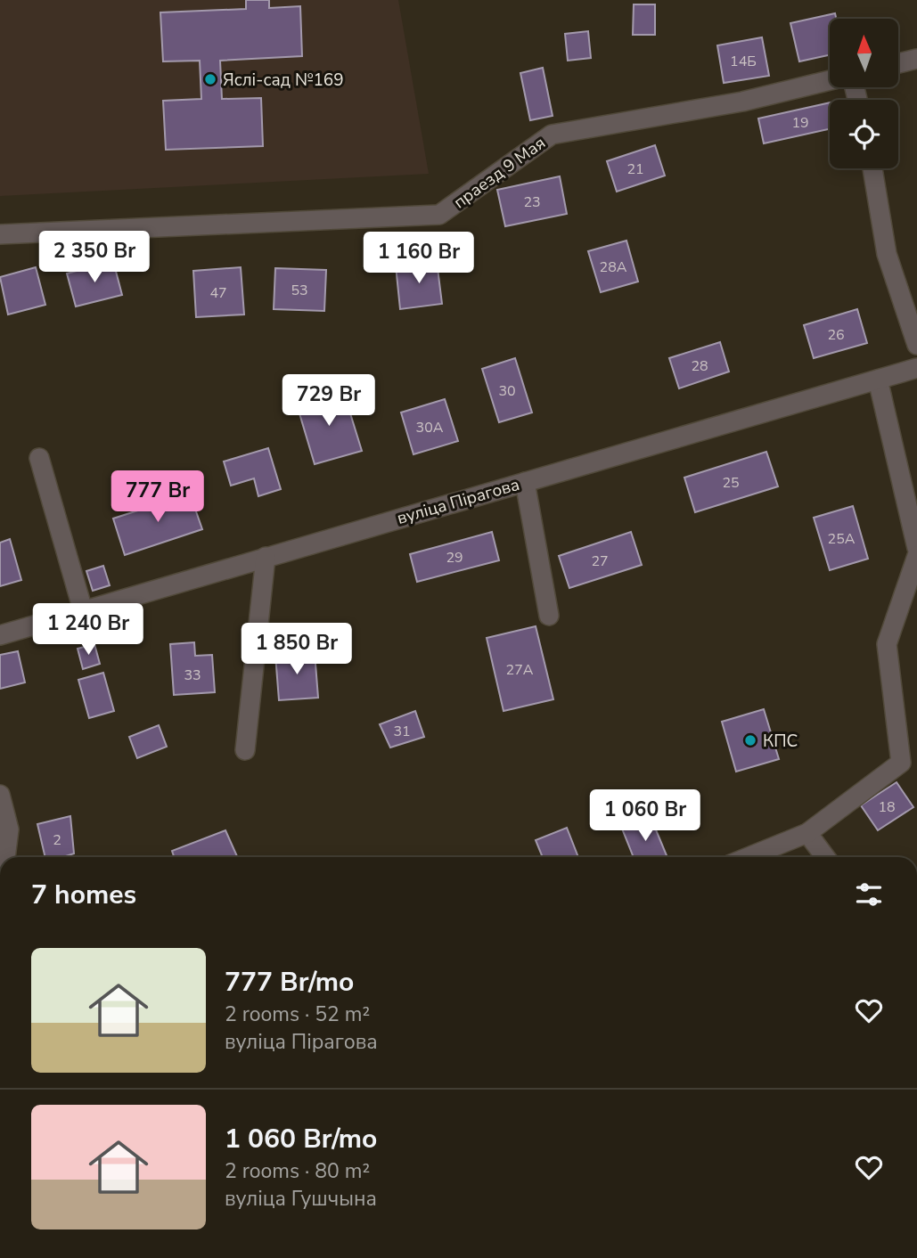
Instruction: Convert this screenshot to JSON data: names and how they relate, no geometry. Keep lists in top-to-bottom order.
{
  "streets": {
    "street": ["праезд 9 Мая", "вуліца Пірагова"]
  },
  "places": ["Яслі-сад №169", "КПС"],
  "house_numbers": [
    "14Б",
    "19",
    "21",
    "23",
    "28А",
    "53",
    "47",
    "26",
    "28",
    "30",
    "30А",
    "25",
    "25А",
    "29",
    "27",
    "27А",
    "33",
    "31",
    "18",
    "2"
  ],
  "north": "top",
  "page": {
    "price": [
      "2 350 Br",
      "1 160 Br",
      "729 Br",
      "777 Br",
      "1 240 Br",
      "1 850 Br",
      "1 060 Br"
    ],
    "heading": "7 homes",
    "list": [
      {
        "name": "777 Br/mo",
        "note": "2 rooms · 52 m² · вуліца Пірагова"
      },
      {
        "name": "1 060 Br/mo",
        "note": "2 rooms · 80 m² · вуліца Гушчына"
      }
    ]
  }
}
